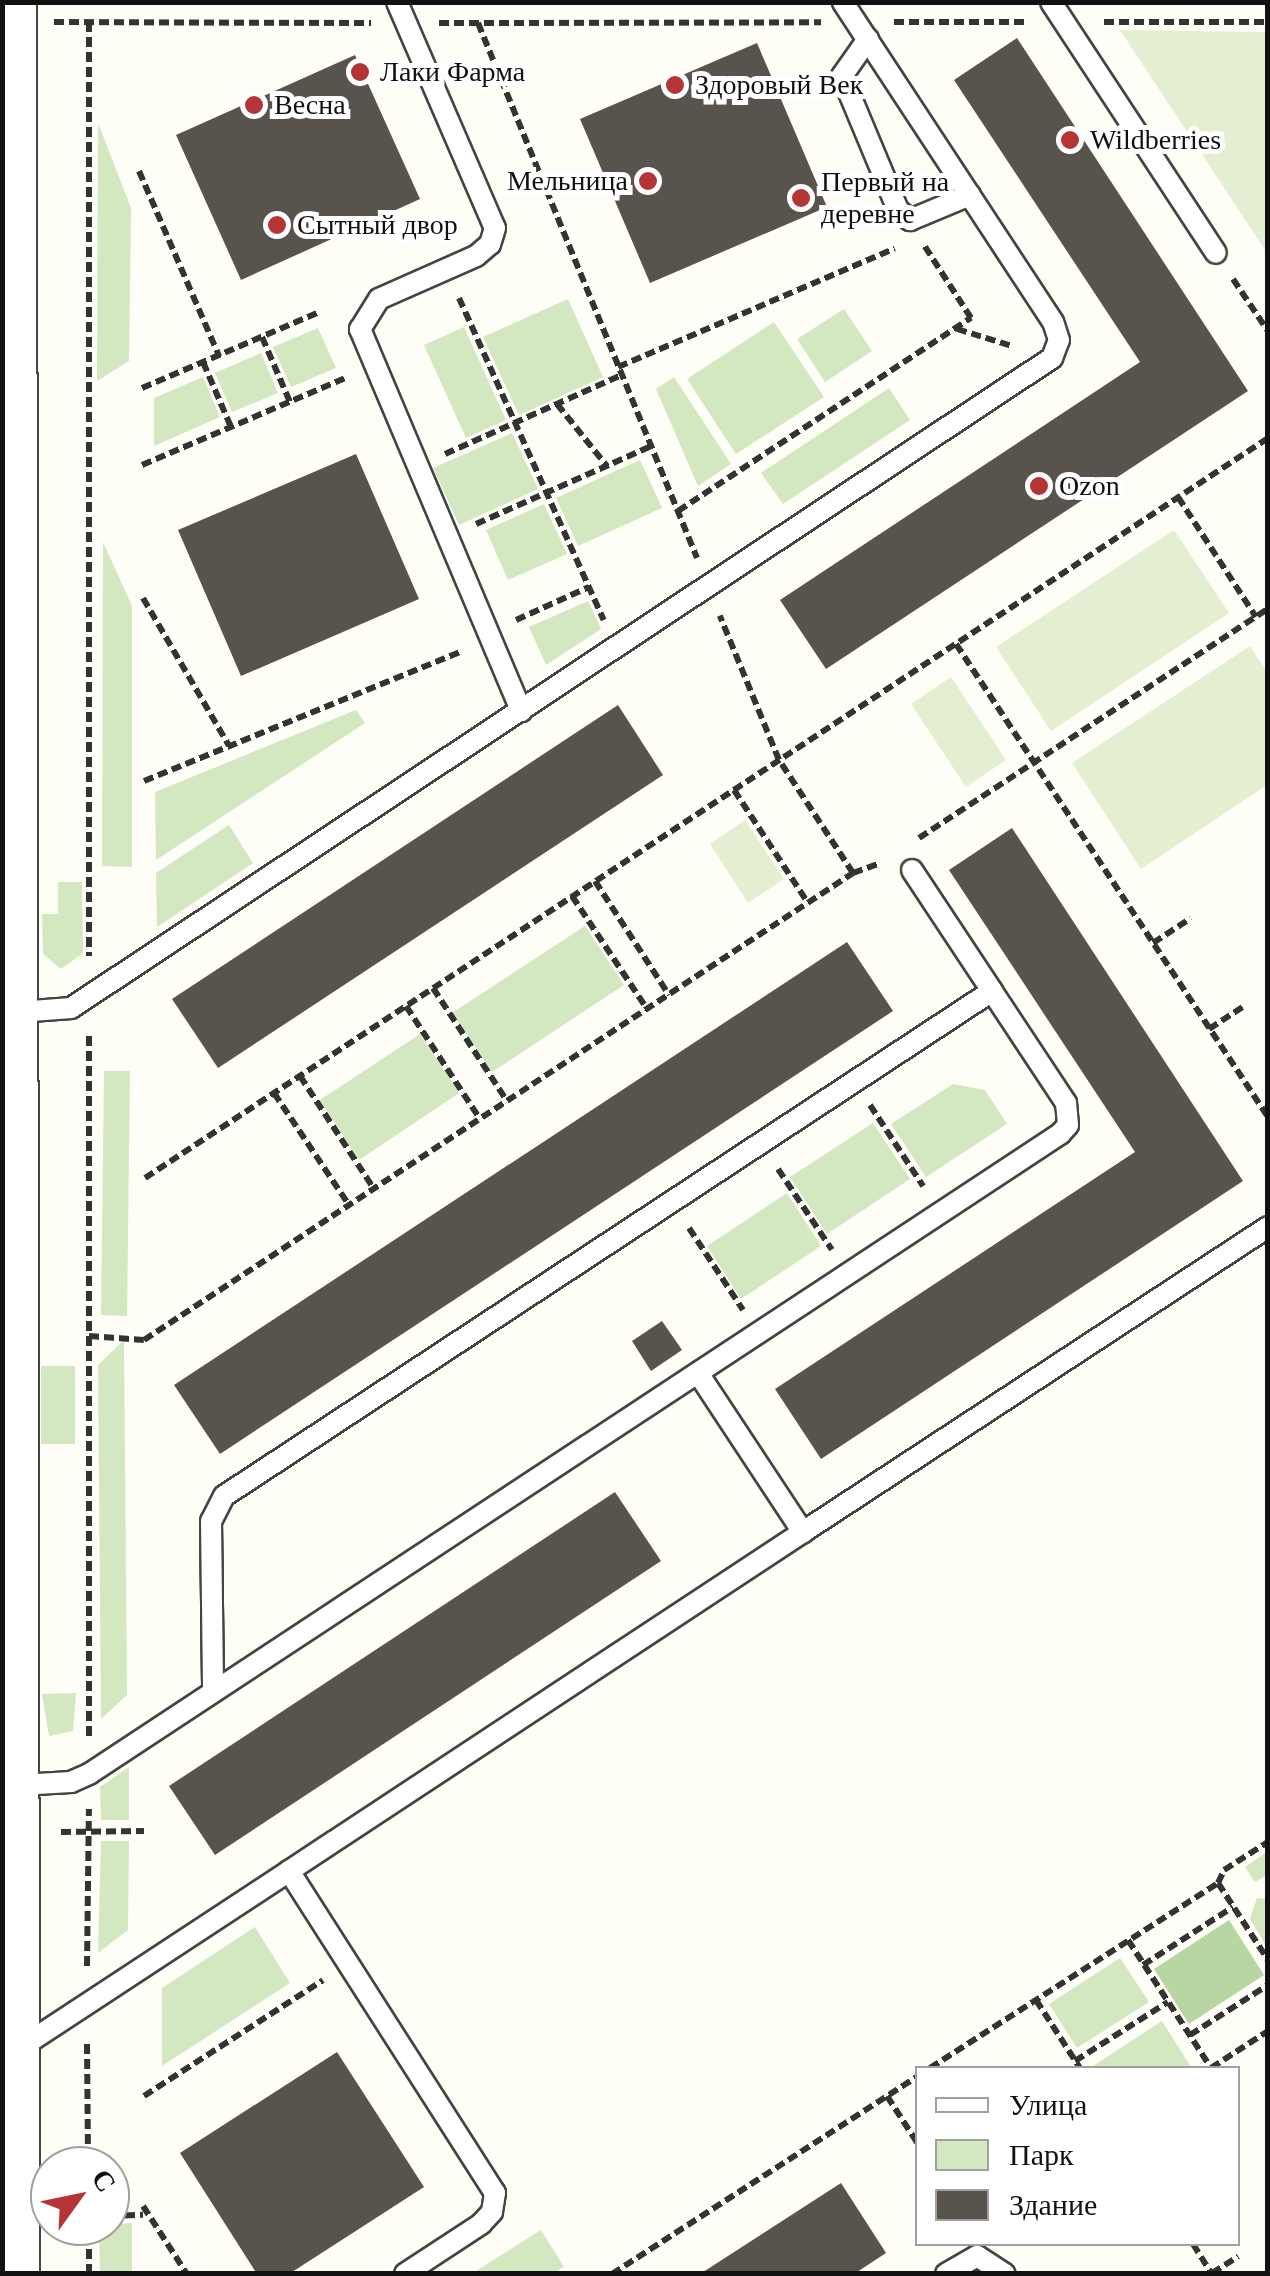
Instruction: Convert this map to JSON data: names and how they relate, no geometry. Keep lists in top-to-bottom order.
{
  "places": [
    "Лаки Фарма",
    "Здоровый Век",
    "Весна",
    "Wildberries",
    "Мельница",
    "Первый на деревне",
    "Сытный двор",
    "Ozon"
  ],
  "legend": ["Улица", "Парк", "Здание"],
  "north": "top right"
}
